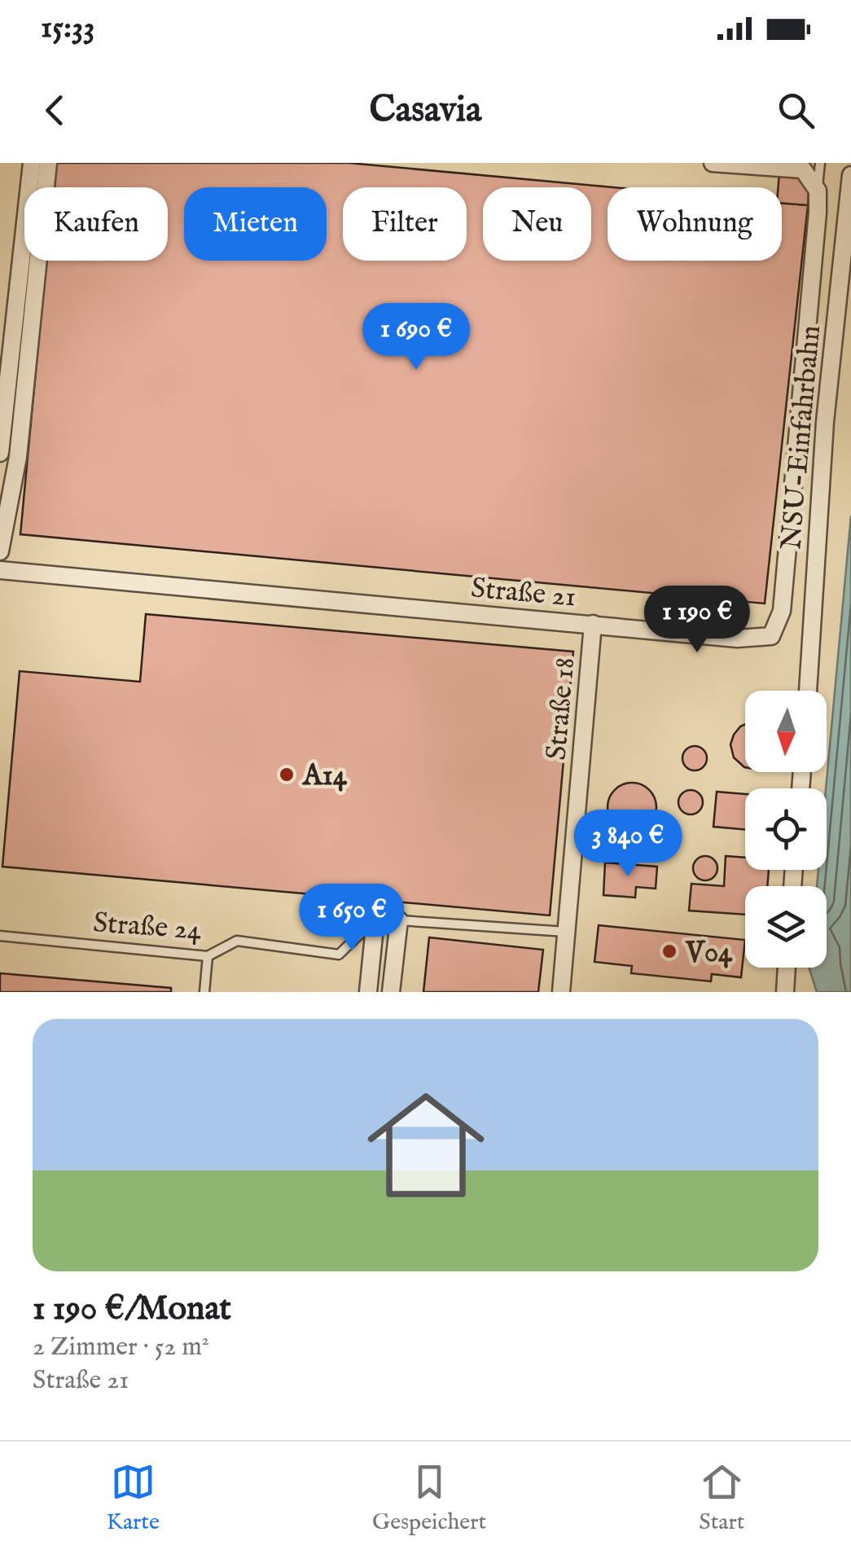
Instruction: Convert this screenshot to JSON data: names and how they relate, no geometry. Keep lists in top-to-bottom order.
{
  "streets": {
    "street": ["NSU-Einfahrbahn", "Straße 21", "Straße 18"],
    "lane": ["Straße 24"]
  },
  "crossings": [
    ["Straße 21", "Straße 18"]
  ],
  "places": ["A14", "V04"],
  "north": "bottom",
  "page": {
    "status": "15:33",
    "header": "Casavia",
    "chip": [
      "Kaufen",
      "Mieten",
      "Filter",
      "Neu",
      "Wohnung"
    ],
    "price": [
      "1 690 €",
      "1 190 €",
      "3 840 €",
      "1 650 €"
    ],
    "list": [
      {
        "name": "1 190 €/Monat",
        "note": "2 Zimmer · 52 m² · Straße 21"
      }
    ],
    "tabs": ["Karte", "Gespeichert", "Start"]
  }
}
